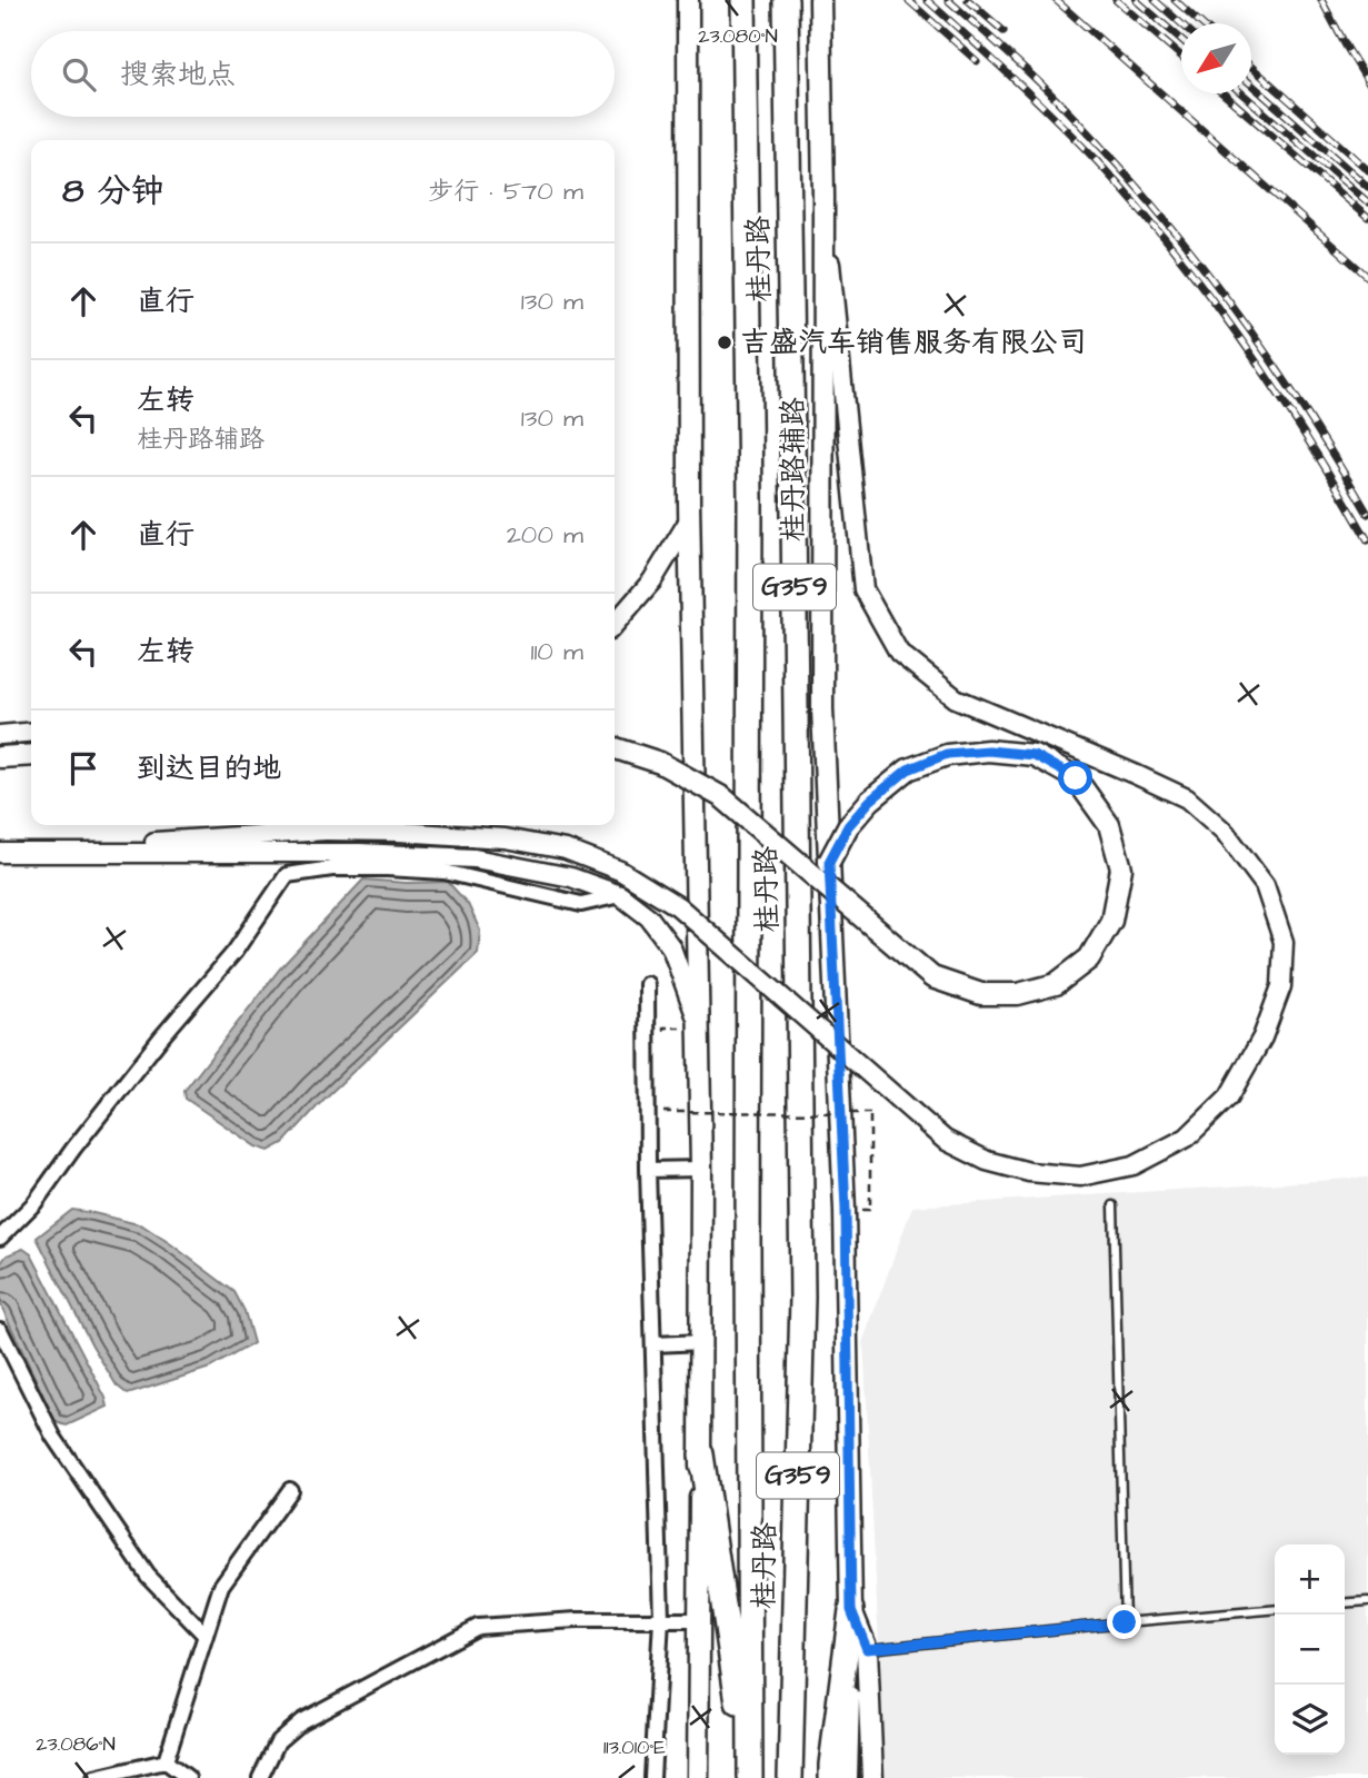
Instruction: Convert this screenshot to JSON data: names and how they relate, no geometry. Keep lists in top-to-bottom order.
{
  "streets": {
    "highway": ["桂丹路", "G359"],
    "main road": ["桂丹路辅路"]
  },
  "places": ["吉盛汽车销售服务有限公司"],
  "north": "bottom left",
  "page": {
    "search": "搜索地点",
    "heading": ["8 分钟", "步行 · 570 m"],
    "list": [
      ["直行", "130 m"],
      ["左转", "桂丹路辅路", "130 m"],
      ["直行", "200 m"],
      ["左转", "110 m"],
      "到达目的地"
    ],
    "map_buttons": ["+", "−"]
  },
  "coordinates": ["23.080°N", "23.086°N", "113.010°E"]
}
